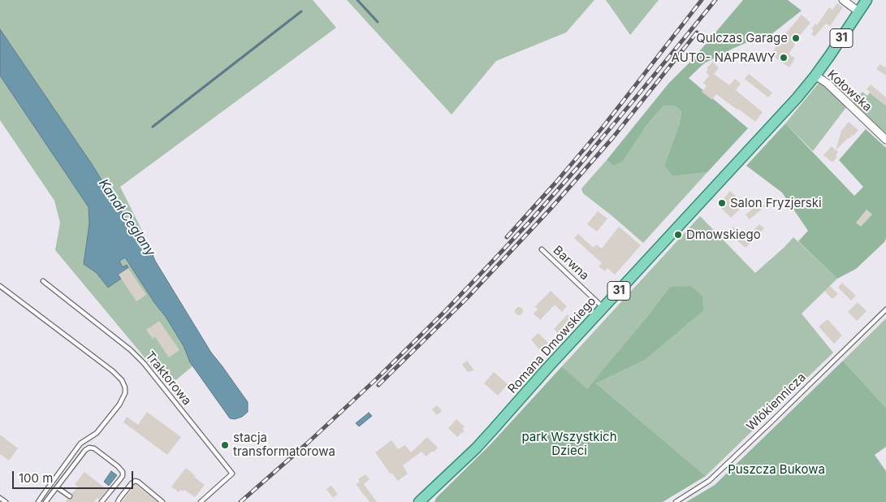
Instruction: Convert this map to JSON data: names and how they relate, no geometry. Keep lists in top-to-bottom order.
{
  "streets": {
    "main road": ["31", "Romana Dmowskiego"],
    "street": ["Kołowska"],
    "lane": ["Barwna", "Traktorowa", "Włókiennicza"]
  },
  "crossings": [
    ["31", "Kołowska"],
    ["31", "Romana Dmowskiego"],
    ["Kołowska", "Romana Dmowskiego"],
    ["Barwna", "Romana Dmowskiego"]
  ],
  "water": ["Kanał Ceglany"],
  "parks": ["park Wszystkich Dzieci", "Puszcza Bukowa"],
  "places": [
    "Qulczas Garage",
    "AUTO- NAPRAWY",
    "Salon Fryzjerski",
    "Dmowskiego",
    "stacja transformatorowa"
  ],
  "scale_bar": "100 m"
}
